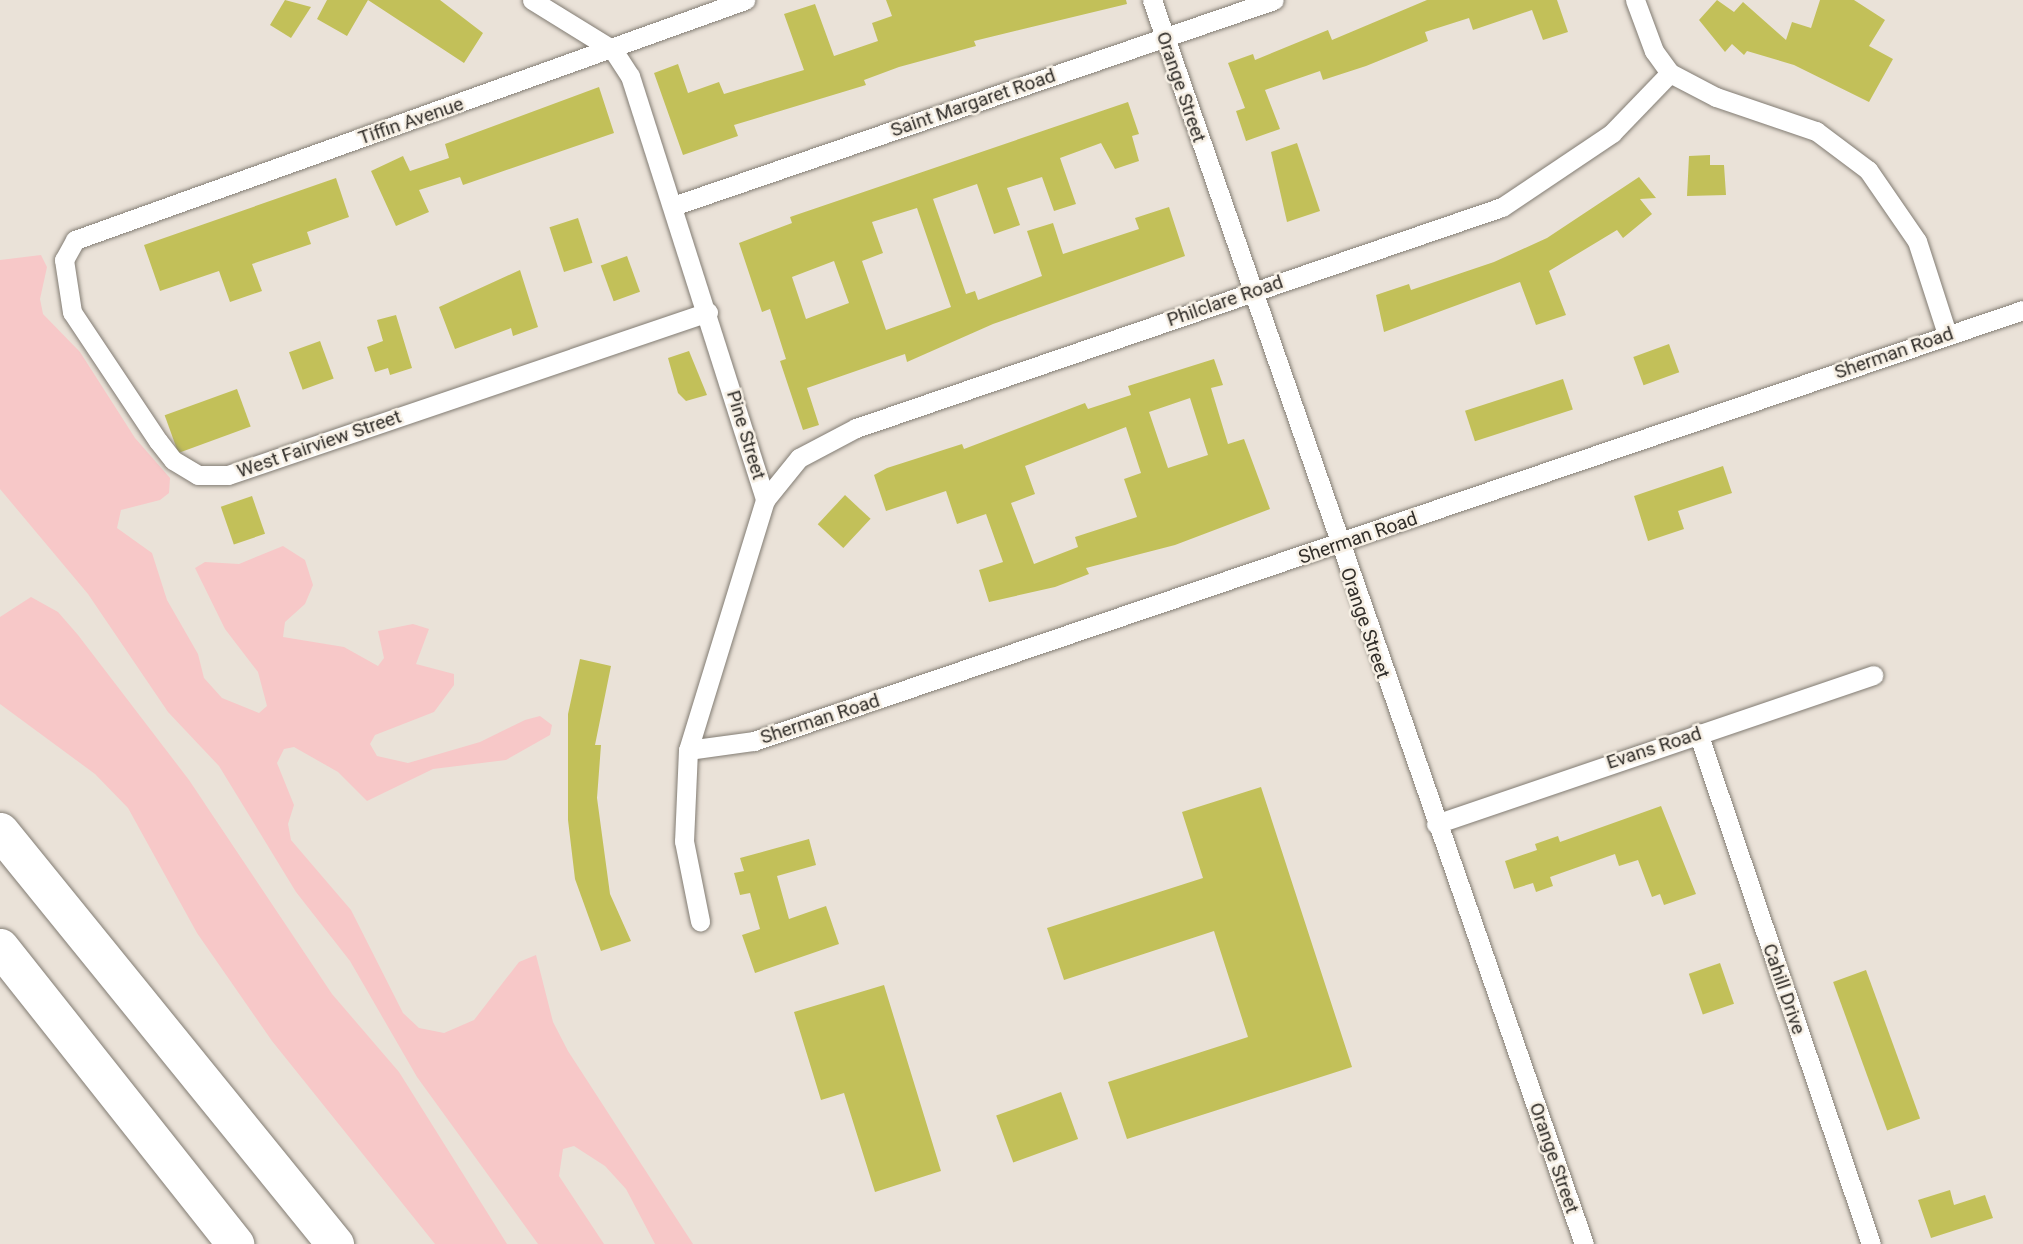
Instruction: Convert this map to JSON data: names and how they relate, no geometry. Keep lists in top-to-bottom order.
{
  "streets": {
    "street": [
      "Orange Street",
      "Saint Margaret Road",
      "Tiffin Avenue",
      "Philclare Road",
      "Sherman Road",
      "Pine Street",
      "West Fairview Street",
      "Evans Road",
      "Cahill Drive"
    ]
  },
  "crossings": [
    ["Orange Street", "Saint Margaret Road"],
    ["Orange Street", "Philclare Road"],
    ["Orange Street", "Sherman Road"],
    ["Orange Street", "Evans Road"],
    ["Saint Margaret Road", "Pine Street"],
    ["Tiffin Avenue", "Pine Street"],
    ["Tiffin Avenue", "West Fairview Street"],
    ["Philclare Road", "Pine Street"],
    ["Sherman Road", "Pine Street"],
    ["Pine Street", "West Fairview Street"],
    ["Evans Road", "Cahill Drive"]
  ]
}
